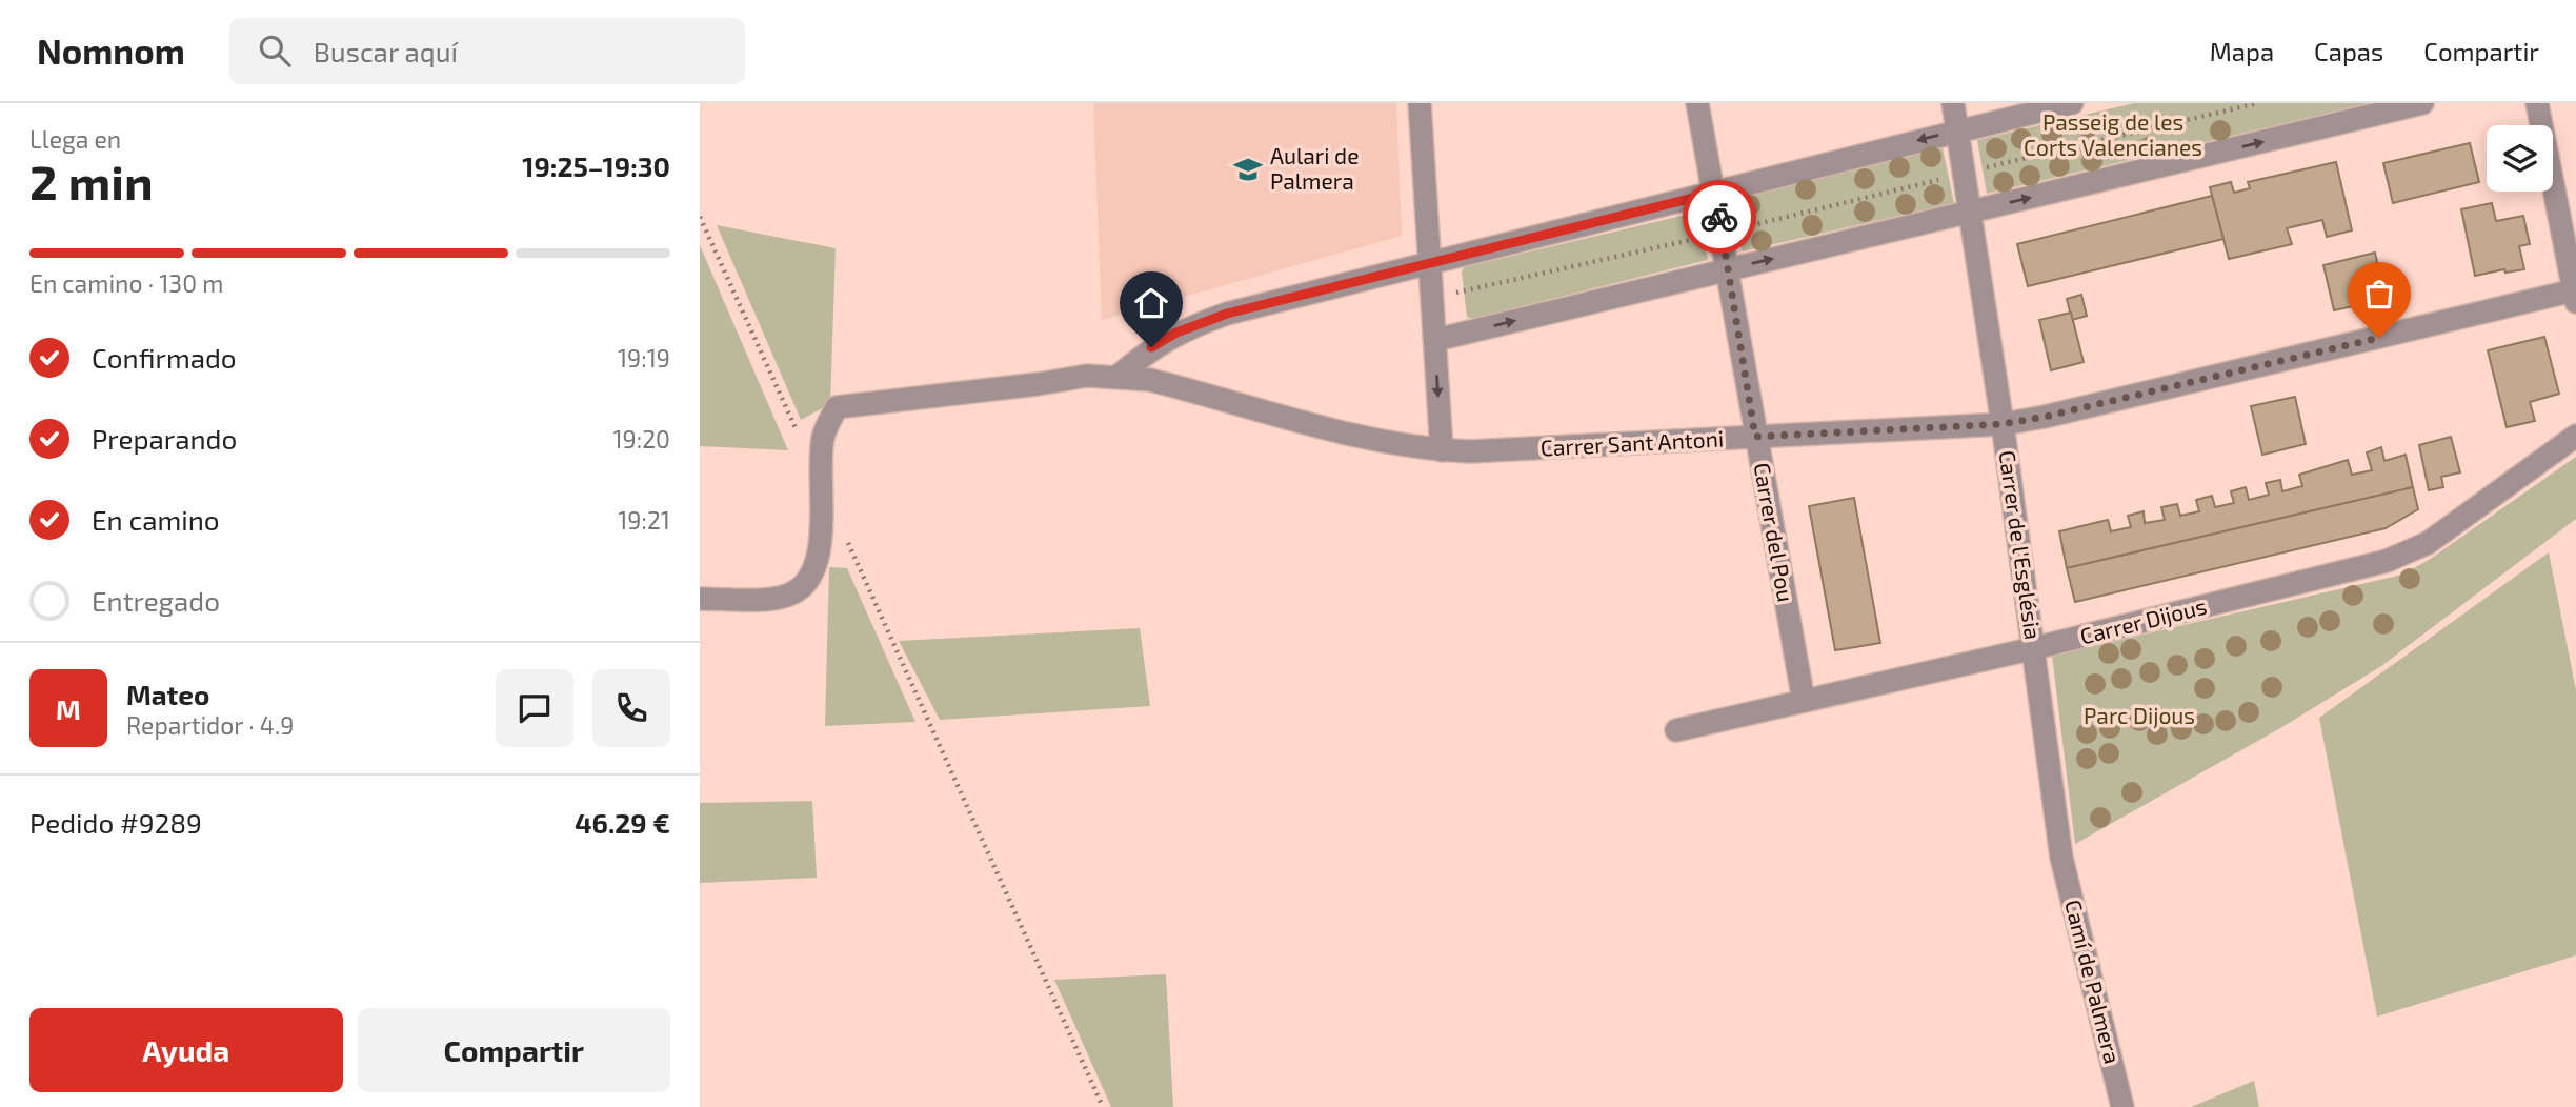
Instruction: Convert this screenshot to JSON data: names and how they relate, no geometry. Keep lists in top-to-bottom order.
{
  "streets": {
    "street": [
      "Carrer Sant Antoni",
      "Carrer del Pou",
      "Carrer de l'Església",
      "Carrer Dijous",
      "Camí de Palmera"
    ]
  },
  "crossings": [
    ["Carrer Sant Antoni", "Carrer del Pou"],
    ["Carrer Sant Antoni", "Carrer de l'Església"],
    ["Carrer del Pou", "Carrer Dijous"],
    ["Carrer de l'Església", "Carrer Dijous"],
    ["Carrer de l'Església", "Camí de Palmera"]
  ],
  "parks": ["Passeig de les Corts Valencianes", "Parc Dijous"],
  "places": {
    "school or university": ["Aulari de Palmera"]
  },
  "page": {
    "header": "Nomnom",
    "search": "Buscar aquí",
    "nav": ["Mapa", "Capas", "Compartir"],
    "heading": ["2 min", "Llega en", "19:25–19:30"],
    "panel": [
      "Mateo",
      "Repartidor · 4.9",
      "Pedido #9289",
      "46.29 €"
    ],
    "bar": "En camino · 130 m",
    "list": [
      ["Confirmado", "19:19"],
      ["Preparando", "19:20"],
      ["En camino", "19:21"],
      "Entregado"
    ],
    "round": "M",
    "buttons": ["Ayuda", "Compartir"]
  }
}
